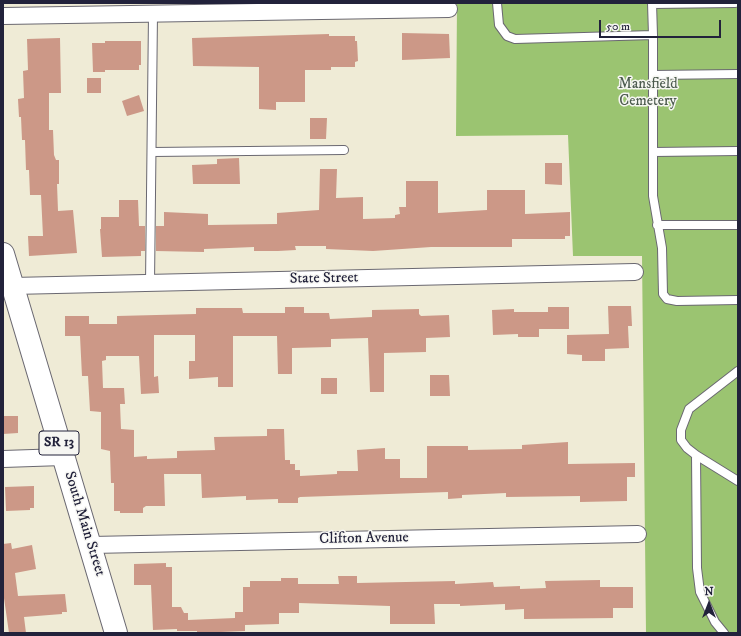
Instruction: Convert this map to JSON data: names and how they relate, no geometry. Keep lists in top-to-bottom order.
{
  "streets": {
    "highway": ["SR 13", "South Main Street"],
    "street": ["State Street", "Clifton Avenue"]
  },
  "crossings": [
    ["State Street", "South Main Street"],
    ["South Main Street", "Clifton Avenue"]
  ],
  "parks": ["Mansfield Cemetery"],
  "scale_bar": "50 m",
  "north": "top"
}
